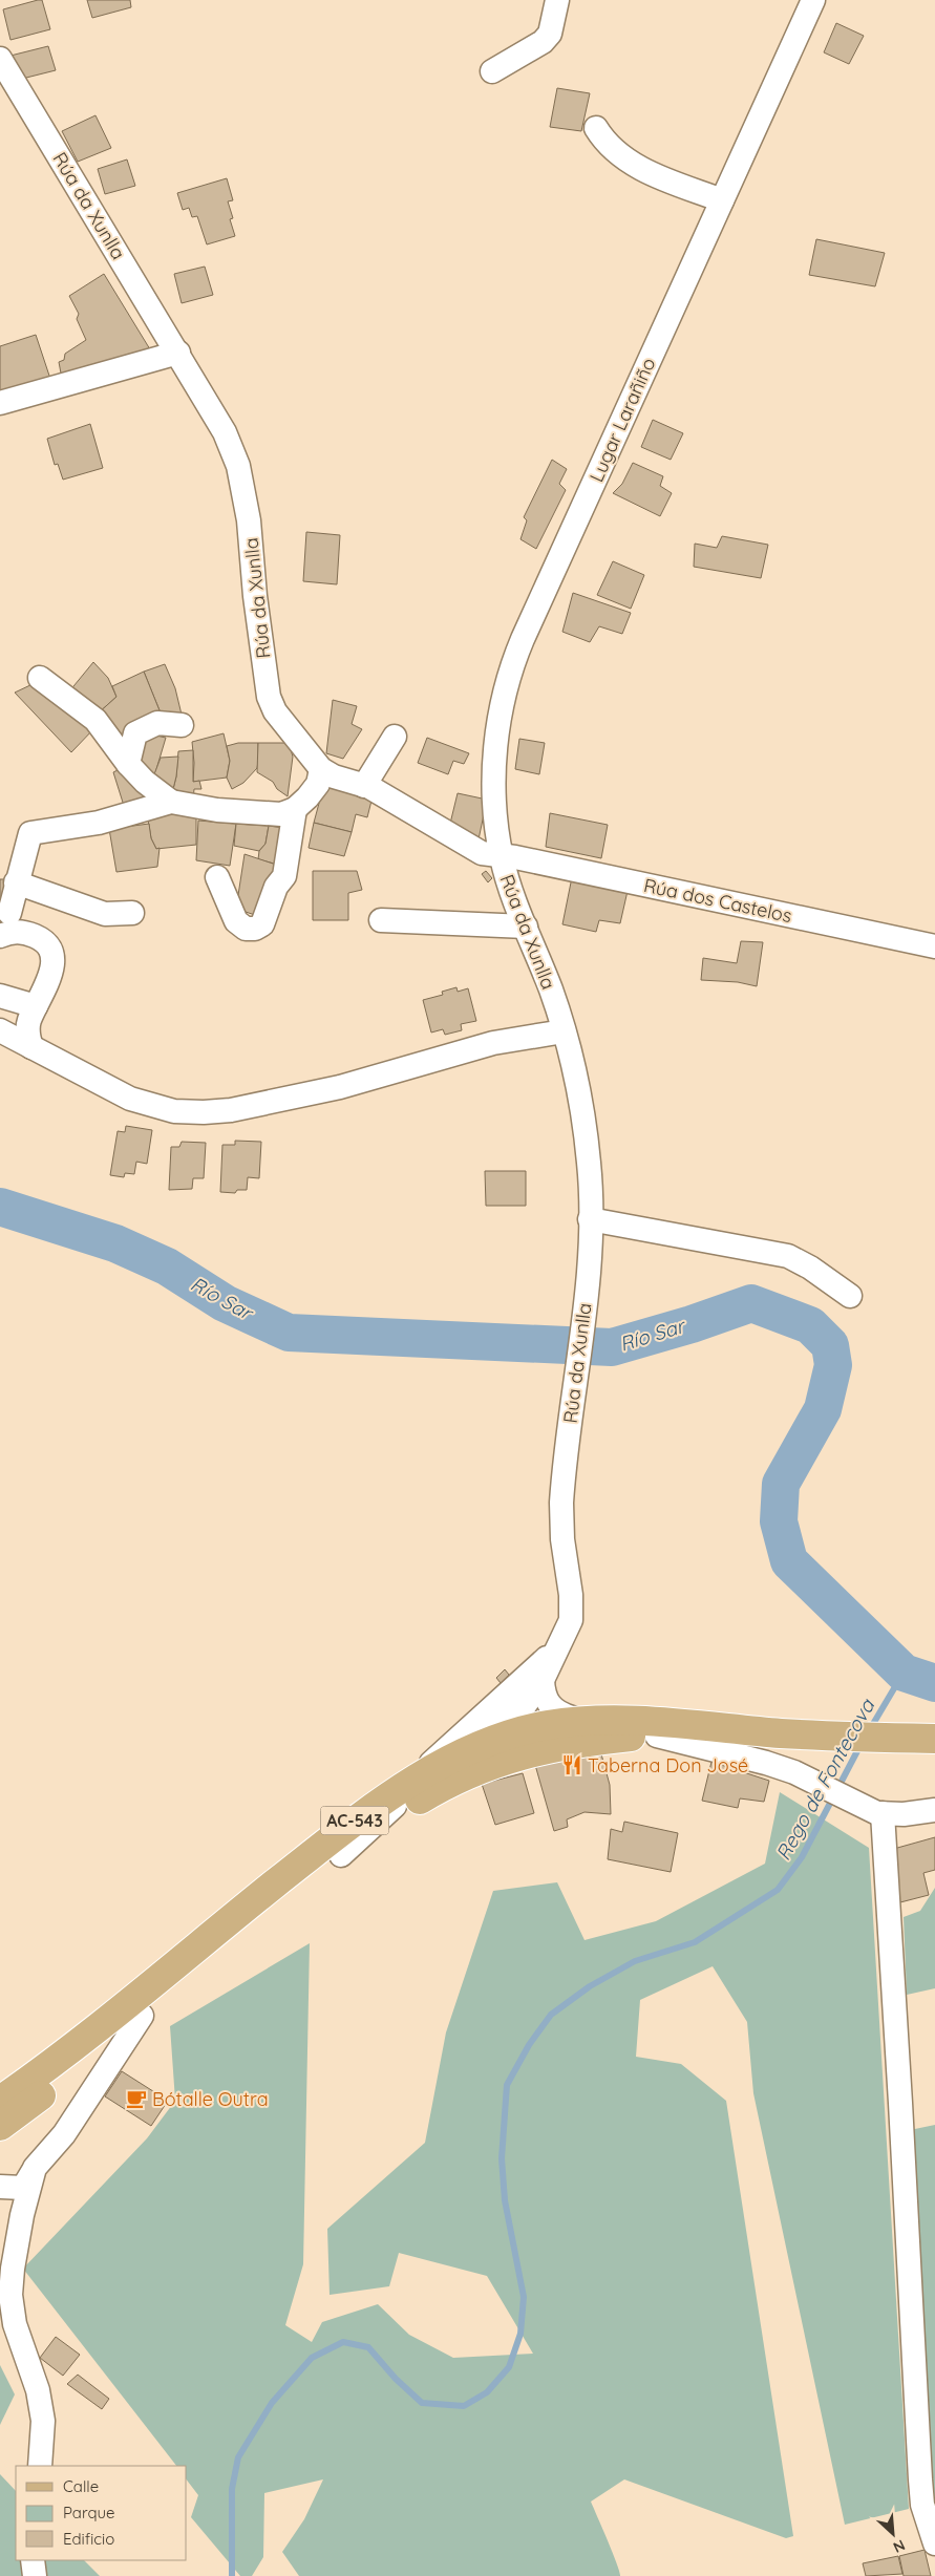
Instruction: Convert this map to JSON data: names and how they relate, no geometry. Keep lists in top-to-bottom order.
{
  "streets": {
    "main road": ["AC-543"],
    "street": ["Rúa da Xunlla", "Lugar Larañiño", "Rúa dos Castelos"]
  },
  "crossings": [
    ["Rúa da Xunlla", "Lugar Larañiño"],
    ["Rúa da Xunlla", "Rúa dos Castelos"],
    ["Rúa da Xunlla", "AC-543"],
    ["Lugar Larañiño", "Rúa dos Castelos"]
  ],
  "water": ["Río Sar", "Rego de Fontecova"],
  "places": {
    "restaurant": ["Taberna Don José"],
    "cafe": ["Bótalle Outra"]
  },
  "legend": ["Calle", "Parque", "Edificio"],
  "north": "bottom right"
}
